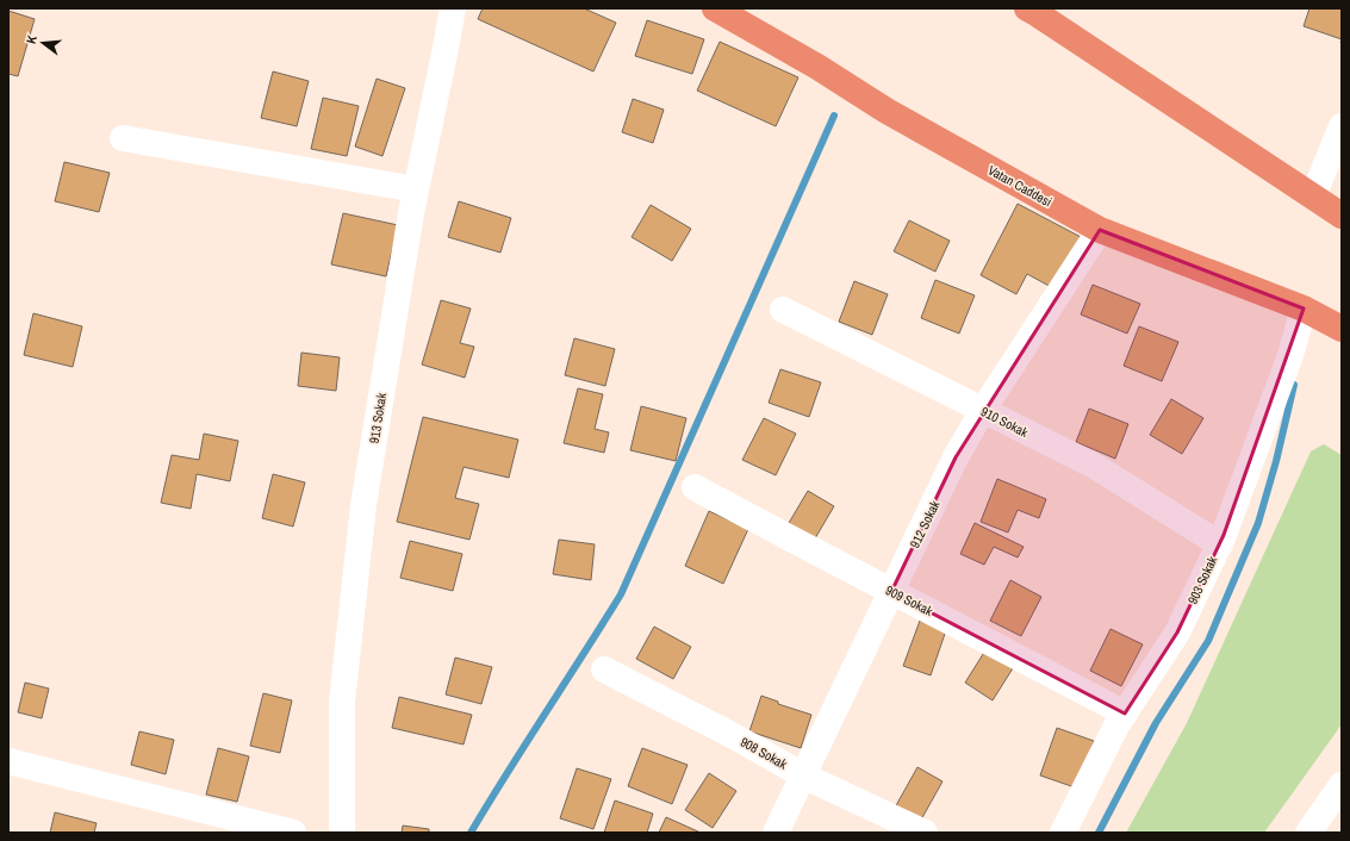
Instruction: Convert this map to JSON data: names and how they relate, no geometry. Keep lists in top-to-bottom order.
{
  "streets": {
    "highway": ["Vatan Caddesi"],
    "street": [
      "913 Sokak",
      "910 Sokak",
      "912 Sokak",
      "903 Sokak",
      "909 Sokak",
      "908 Sokak"
    ]
  },
  "crossings": [
    ["Vatan Caddesi", "912 Sokak"],
    ["Vatan Caddesi", "903 Sokak"],
    ["910 Sokak", "912 Sokak"],
    ["910 Sokak", "903 Sokak"],
    ["912 Sokak", "909 Sokak"],
    ["912 Sokak", "908 Sokak"],
    ["903 Sokak", "909 Sokak"]
  ],
  "north": "left"
}
